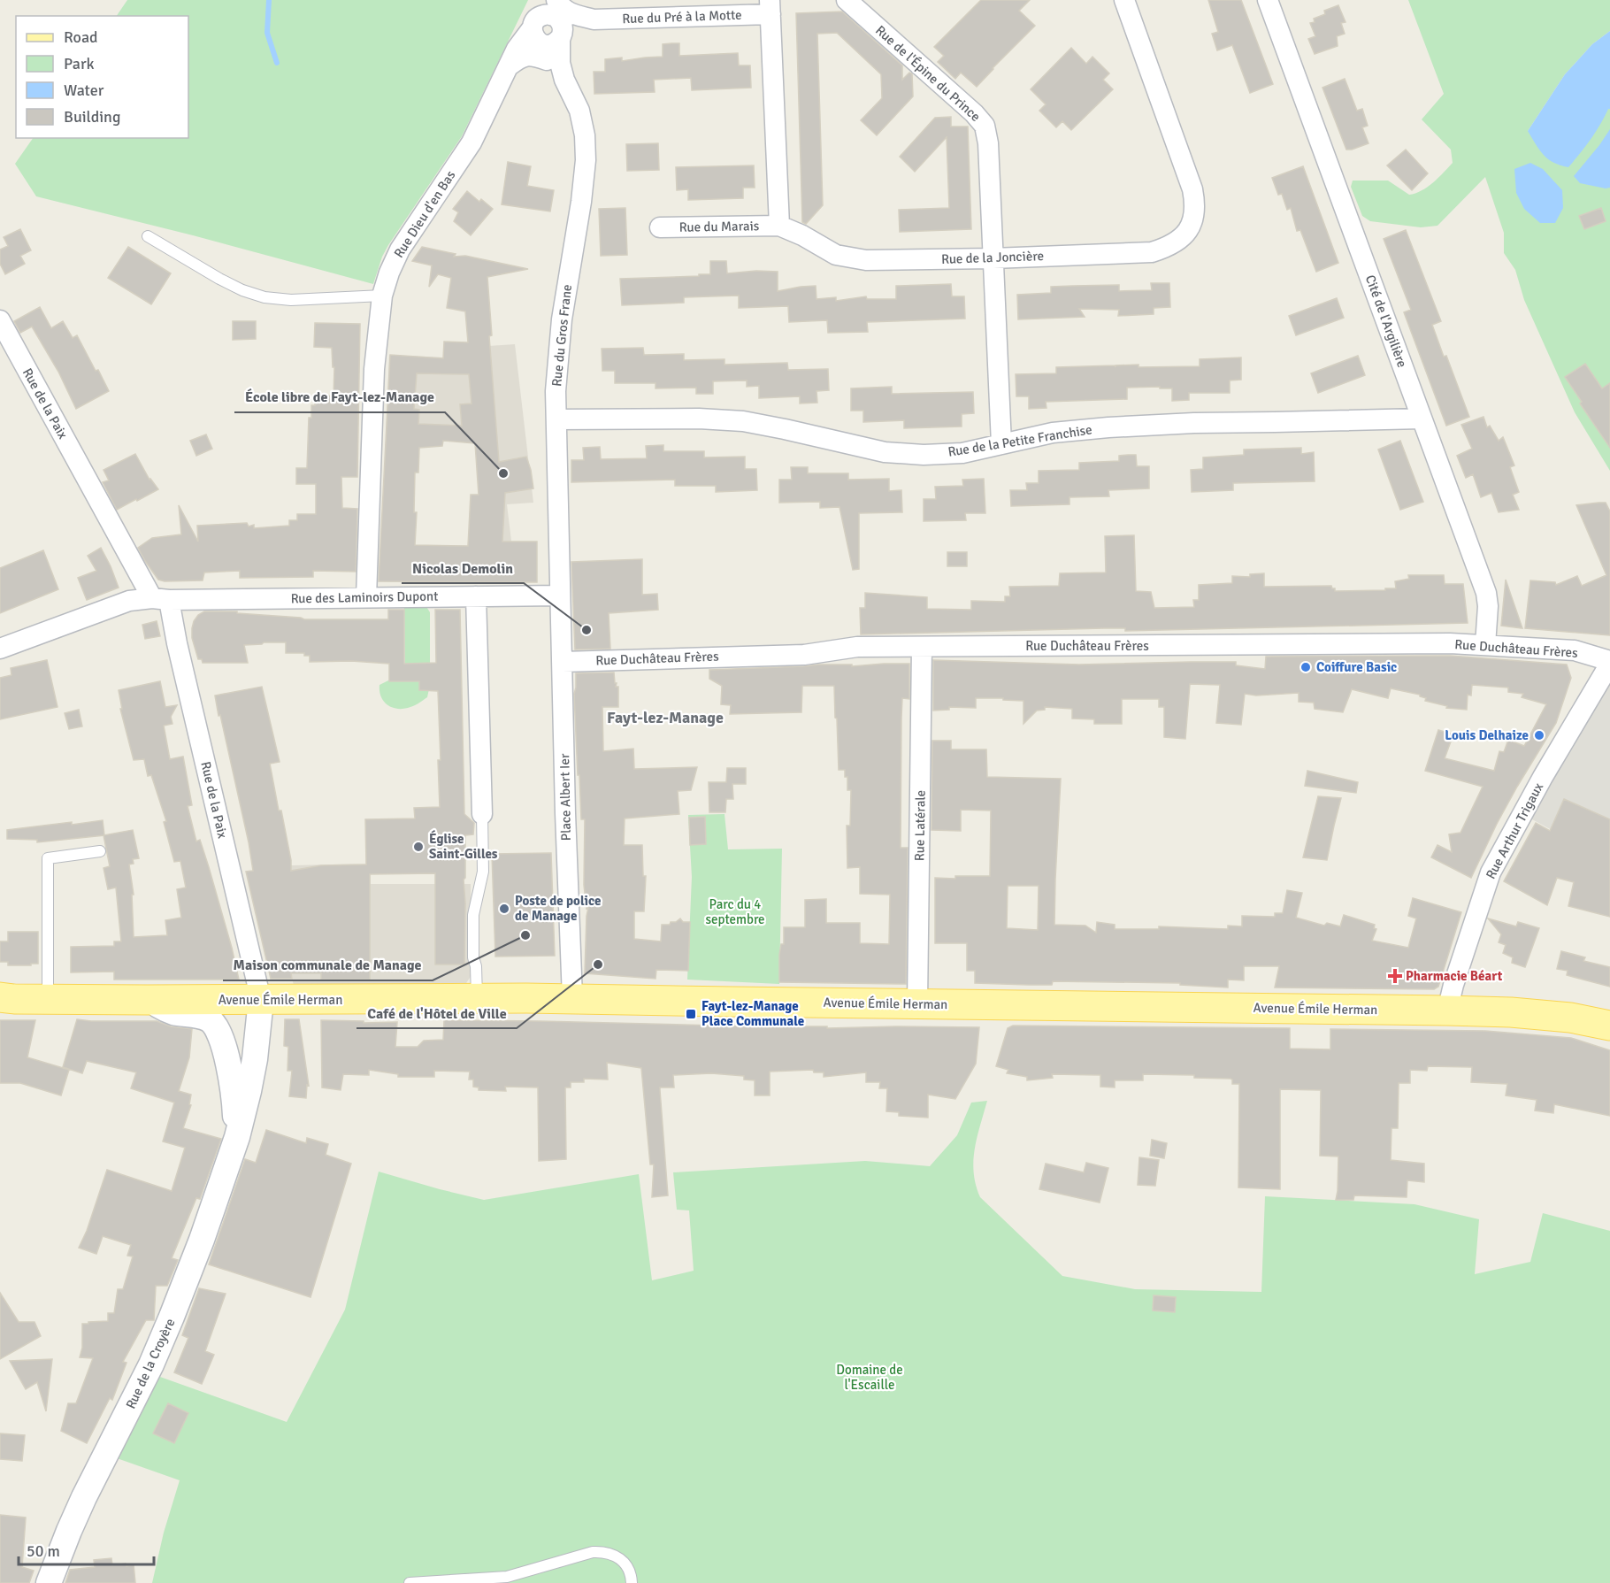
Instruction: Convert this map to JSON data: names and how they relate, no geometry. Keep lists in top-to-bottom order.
{
  "streets": {
    "main road": ["Avenue Émile Herman"],
    "street": [
      "Rue du Pré à la Motte",
      "Rue de l'Épine du Prince",
      "Rue Dieu d'en Bas",
      "Rue du Marais",
      "Rue de la Joncière",
      "Cité de l'Argilière",
      "Rue du Gros Frane",
      "Rue de la Paix",
      "Rue de la Petite Franchise",
      "Rue des Laminoirs Dupont",
      "Rue Duchâteau Frères",
      "Place Albert Ier",
      "Rue Latérale",
      "Rue Arthur Trigaux",
      "Rue de la Croyère"
    ]
  },
  "crossings": [
    ["Rue du Pré à la Motte", "Rue du Gros Frane"],
    ["Rue de l'Épine du Prince", "Rue de la Joncière"],
    ["Rue de l'Épine du Prince", "Rue de la Petite Franchise"],
    ["Rue Dieu d'en Bas", "Rue des Laminoirs Dupont"],
    ["Rue du Marais", "Rue de la Joncière"],
    ["Cité de l'Argilière", "Rue de la Petite Franchise"],
    ["Cité de l'Argilière", "Rue Duchâteau Frères"],
    ["Rue du Gros Frane", "Rue de la Petite Franchise"],
    ["Rue du Gros Frane", "Rue des Laminoirs Dupont"],
    ["Rue du Gros Frane", "Place Albert Ier"],
    ["Rue de la Paix", "Rue des Laminoirs Dupont"],
    ["Rue de la Paix", "Avenue Émile Herman"],
    ["Rue de la Paix", "Rue de la Croyère"],
    ["Rue des Laminoirs Dupont", "Place Albert Ier"],
    ["Rue Duchâteau Frères", "Place Albert Ier"],
    ["Rue Duchâteau Frères", "Rue Latérale"],
    ["Rue Duchâteau Frères", "Rue Arthur Trigaux"],
    ["Place Albert Ier", "Avenue Émile Herman"],
    ["Rue Latérale", "Avenue Émile Herman"],
    ["Rue Arthur Trigaux", "Avenue Émile Herman"],
    ["Avenue Émile Herman", "Rue de la Croyère"]
  ],
  "districts": ["Fayt-lez-Manage"],
  "parks": ["Parc du 4 septembre", "Domaine de l'Escaille"],
  "places": {
    "other": [
      "École libre de Fayt-lez-Manage",
      "Nicolas Demolin",
      "Coiffure Basic",
      "Louis Delhaize",
      "Église Saint-Gilles",
      "Poste de police de Manage",
      "Maison communale de Manage",
      "Café de l'Hôtel de Ville"
    ],
    "health": ["Pharmacie Béart"],
    "transit": ["Fayt-lez-Manage Place Communale"]
  },
  "legend": [
    "Road",
    "Park",
    "Water",
    "Building"
  ],
  "scale_bar": "50 m"
}
